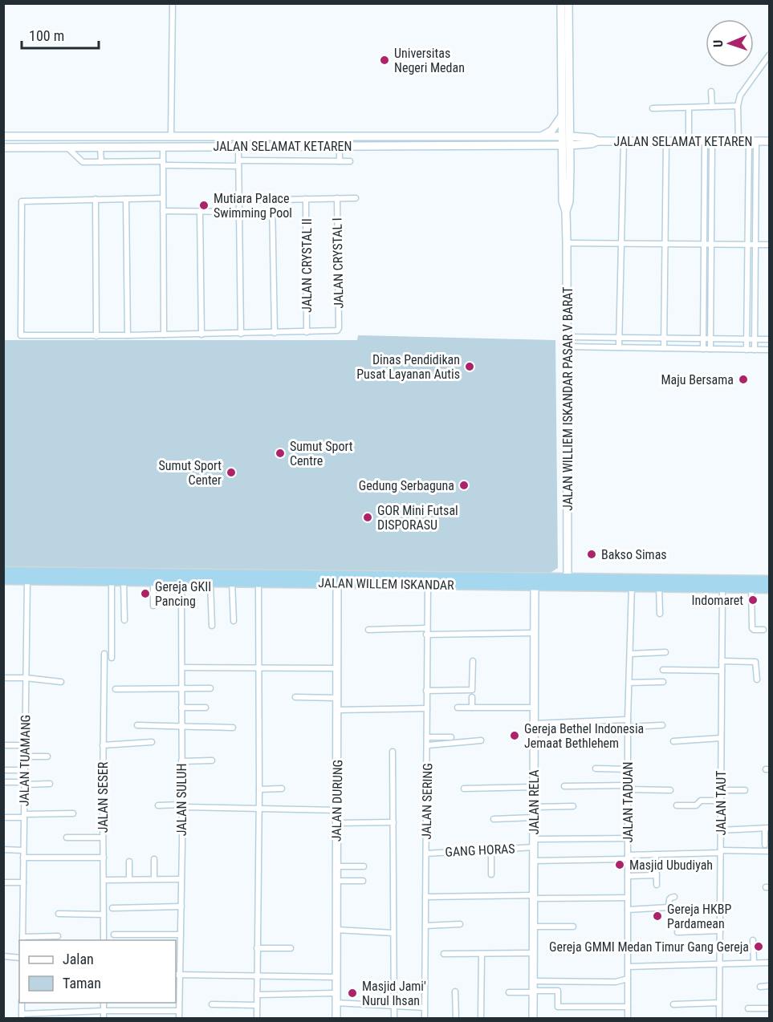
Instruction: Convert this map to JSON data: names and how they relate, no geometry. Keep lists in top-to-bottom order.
{
  "streets": {
    "highway": ["JALAN WILLEM ISKANDAR"],
    "street": [
      "JALAN SELAMAT KETAREN",
      "JALAN CRYSTAL I",
      "JALAN CRYSTAL II",
      "JALAN WILLIEM ISKANDAR PASAR V BARAT",
      "JALAN TUAMANG",
      "JALAN SESER",
      "JALAN SULUH",
      "JALAN DURUNG",
      "JALAN SERING",
      "JALAN RELA",
      "JALAN TADUAN",
      "JALAN TAUT",
      "GANG HORAS"
    ]
  },
  "crossings": [
    ["JALAN SELAMAT KETAREN", "JALAN WILLIEM ISKANDAR PASAR V BARAT"],
    ["JALAN CRYSTAL I", "JALAN CRYSTAL II"],
    ["JALAN WILLIEM ISKANDAR PASAR V BARAT", "JALAN WILLEM ISKANDAR"],
    ["JALAN WILLEM ISKANDAR", "JALAN TUAMANG"],
    ["JALAN WILLEM ISKANDAR", "JALAN SULUH"],
    ["JALAN WILLEM ISKANDAR", "JALAN DURUNG"],
    ["JALAN WILLEM ISKANDAR", "JALAN SERING"],
    ["JALAN WILLEM ISKANDAR", "JALAN RELA"],
    ["JALAN WILLEM ISKANDAR", "JALAN TADUAN"],
    ["JALAN WILLEM ISKANDAR", "JALAN TAUT"],
    ["JALAN SERING", "GANG HORAS"],
    ["JALAN RELA", "GANG HORAS"],
    ["JALAN TADUAN", "GANG HORAS"]
  ],
  "places": [
    "Universitas Negeri Medan",
    "Mutiara Palace Swimming Pool",
    "Dinas Pendidikan Pusat Layanan Autis",
    "Maju Bersama",
    "Sumut Sport Centre",
    "Sumut Sport Center",
    "Gedung Serbaguna",
    "GOR Mini Futsal DISPORASU",
    "Bakso Simas",
    "Gereja GKII Pancing",
    "Indomaret",
    "Gereja Bethel Indonesia Jemaat Bethlehem",
    "Masjid Ubudiyah",
    "Gereja HKBP Pardamean",
    "Gereja GMMI Medan Timur Gang Gereja",
    "Masjid Jami' Nurul Ihsan"
  ],
  "legend": ["Jalan", "Taman"],
  "scale_bar": "100 m",
  "north": "left"
}
